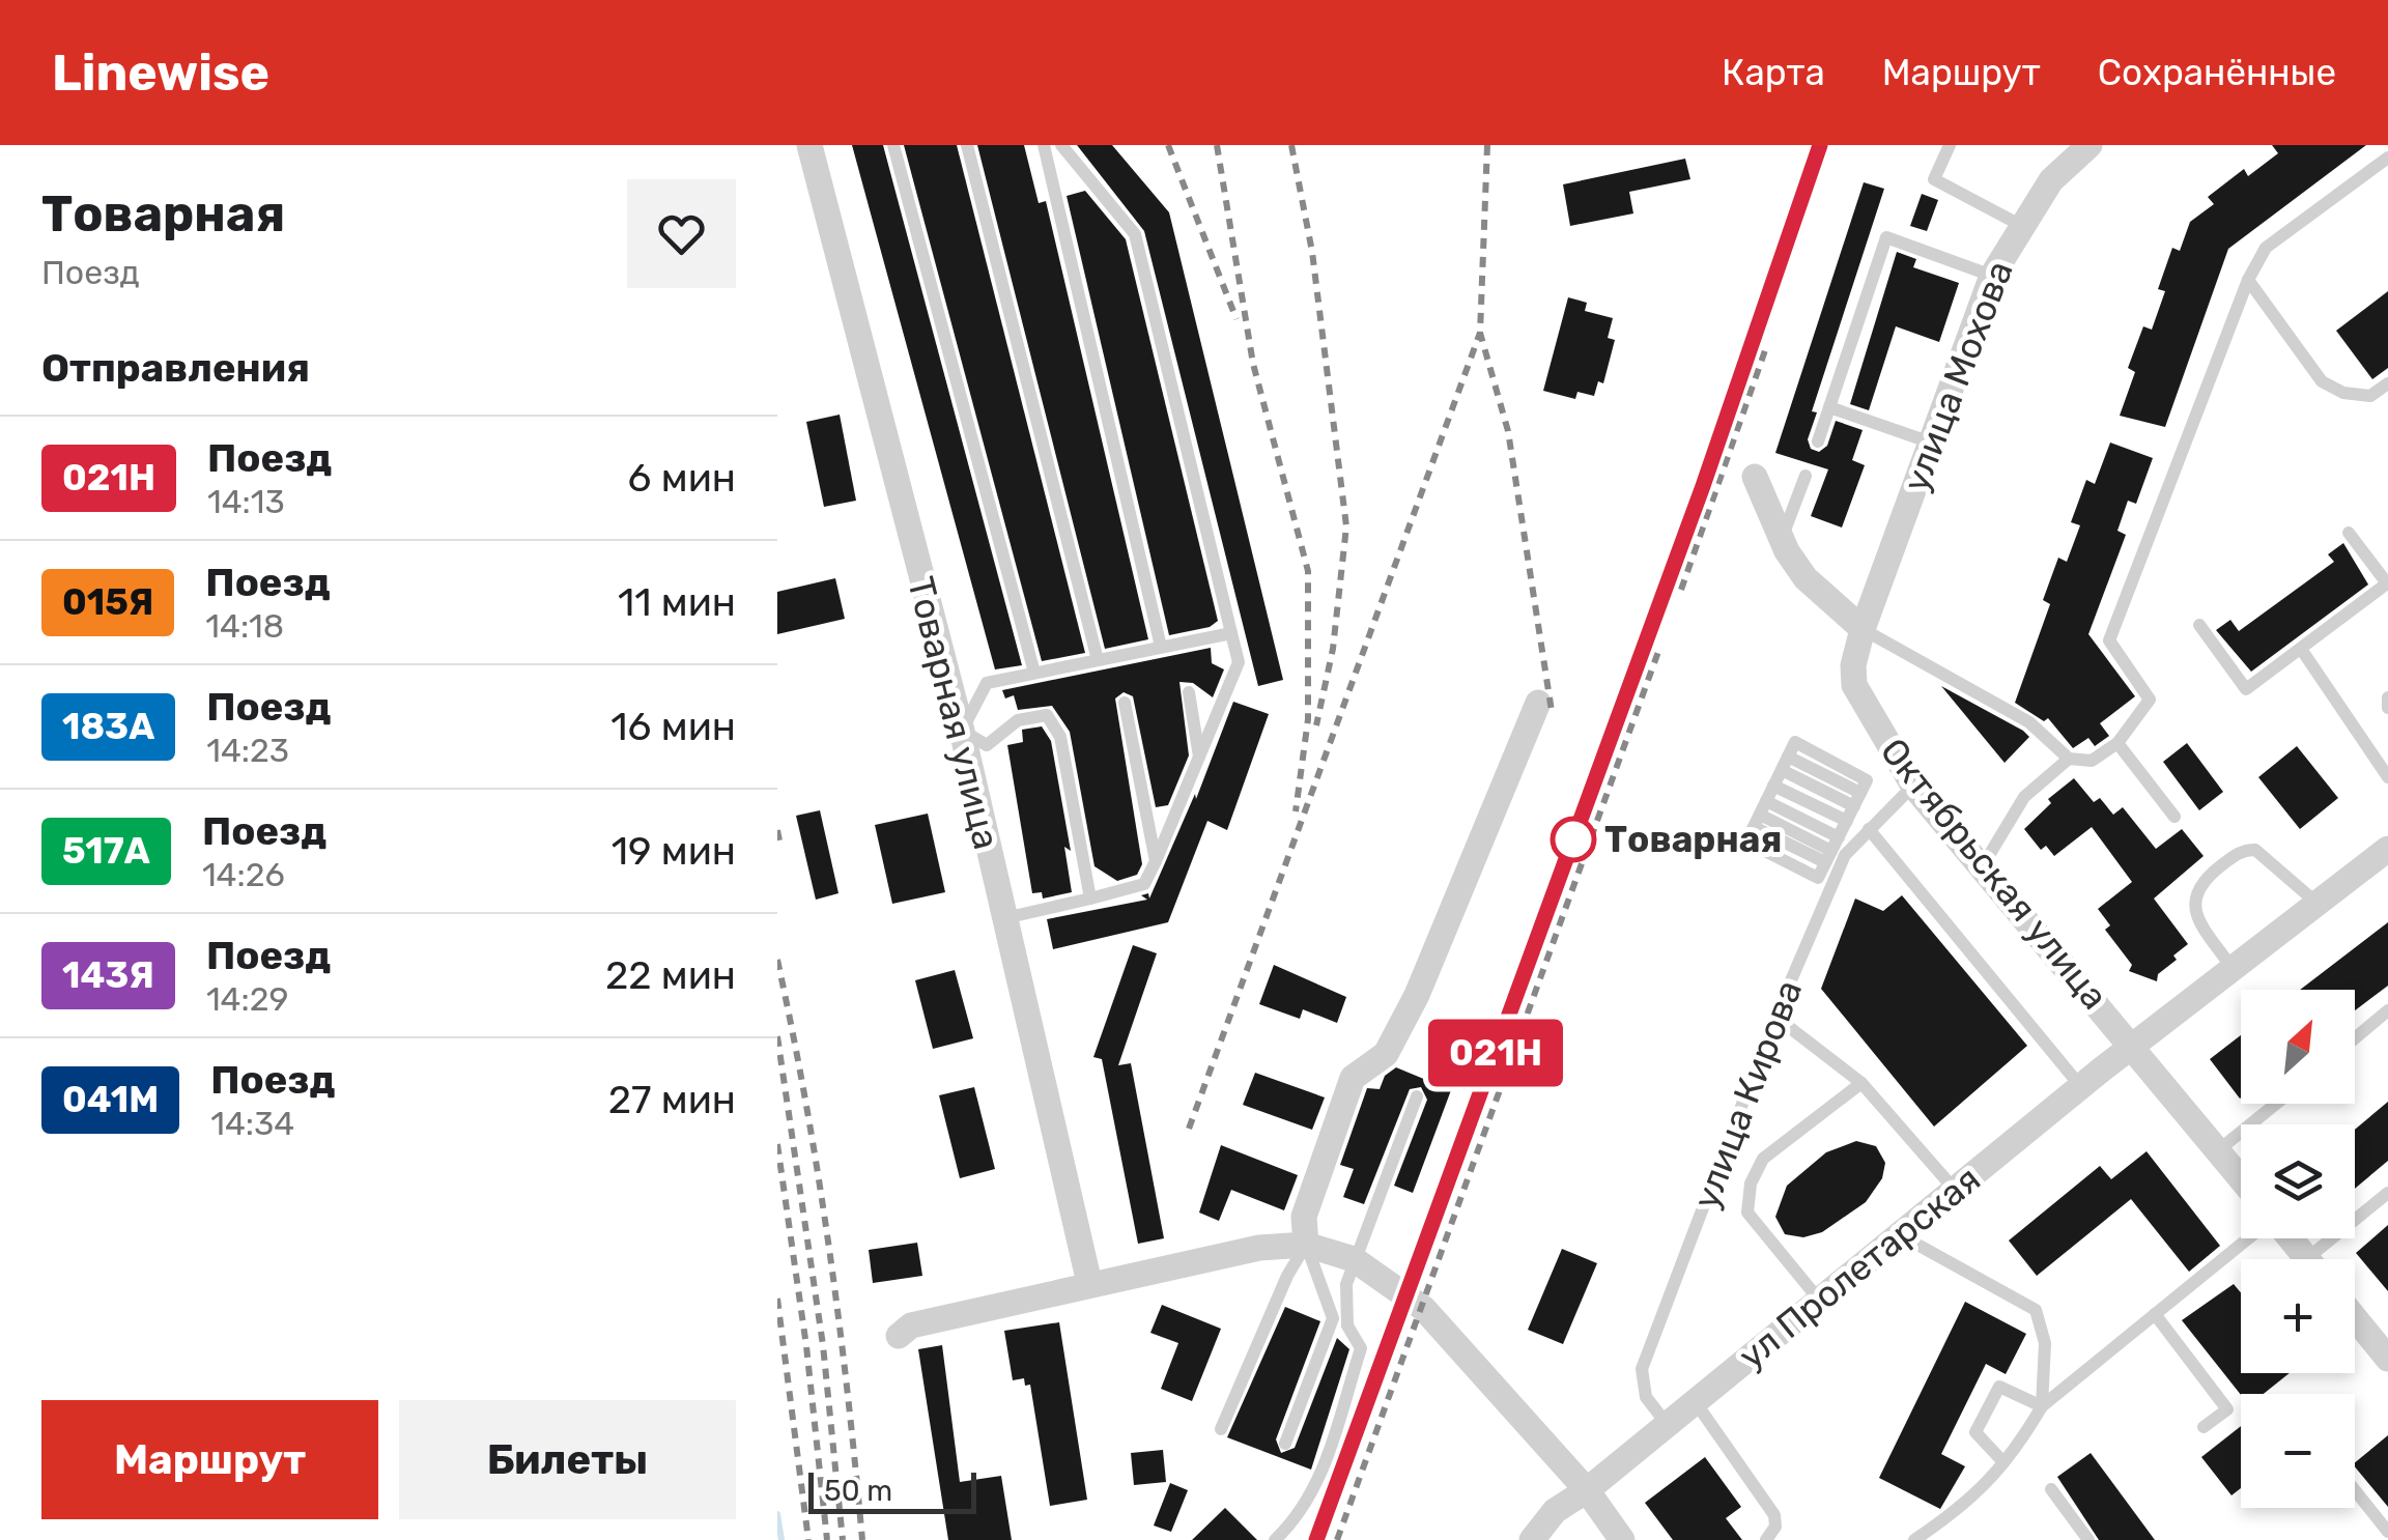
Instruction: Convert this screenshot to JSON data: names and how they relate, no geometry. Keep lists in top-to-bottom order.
{
  "streets": {
    "street": [
      "улица Мохова",
      "Товарная улица",
      "Октябрьская улица",
      "ул Пролетарская"
    ],
    "lane": ["улица Кирова"]
  },
  "crossings": [
    ["улица Мохова", "Октябрьская улица"],
    ["Октябрьская улица", "улица Кирова"],
    ["Октябрьская улица", "ул Пролетарская"],
    ["улица Кирова", "ул Пролетарская"]
  ],
  "places": ["Товарная"],
  "scale_bar": "50 m",
  "north": "top right",
  "page": {
    "header": "Linewise",
    "nav": ["Карта", "Маршрут", "Сохранённые"],
    "heading": [
      ["Товарная", "Поезд"],
      "Отправления"
    ],
    "on_map": "021Н",
    "list": [
      {
        "mark": "021Н",
        "name": "Поезд",
        "note": "14:13",
        "value": "6 мин"
      },
      {
        "mark": "015Я",
        "name": "Поезд",
        "note": "14:18",
        "value": "11 мин"
      },
      {
        "mark": "183А",
        "name": "Поезд",
        "note": "14:23",
        "value": "16 мин"
      },
      {
        "mark": "517А",
        "name": "Поезд",
        "note": "14:26",
        "value": "19 мин"
      },
      {
        "mark": "143Я",
        "name": "Поезд",
        "note": "14:29",
        "value": "22 мин"
      },
      {
        "mark": "041М",
        "name": "Поезд",
        "note": "14:34",
        "value": "27 мин"
      }
    ],
    "map_buttons": ["+", "−"],
    "buttons": ["Маршрут", "Билеты"],
    "scale": "50 m"
  }
}
